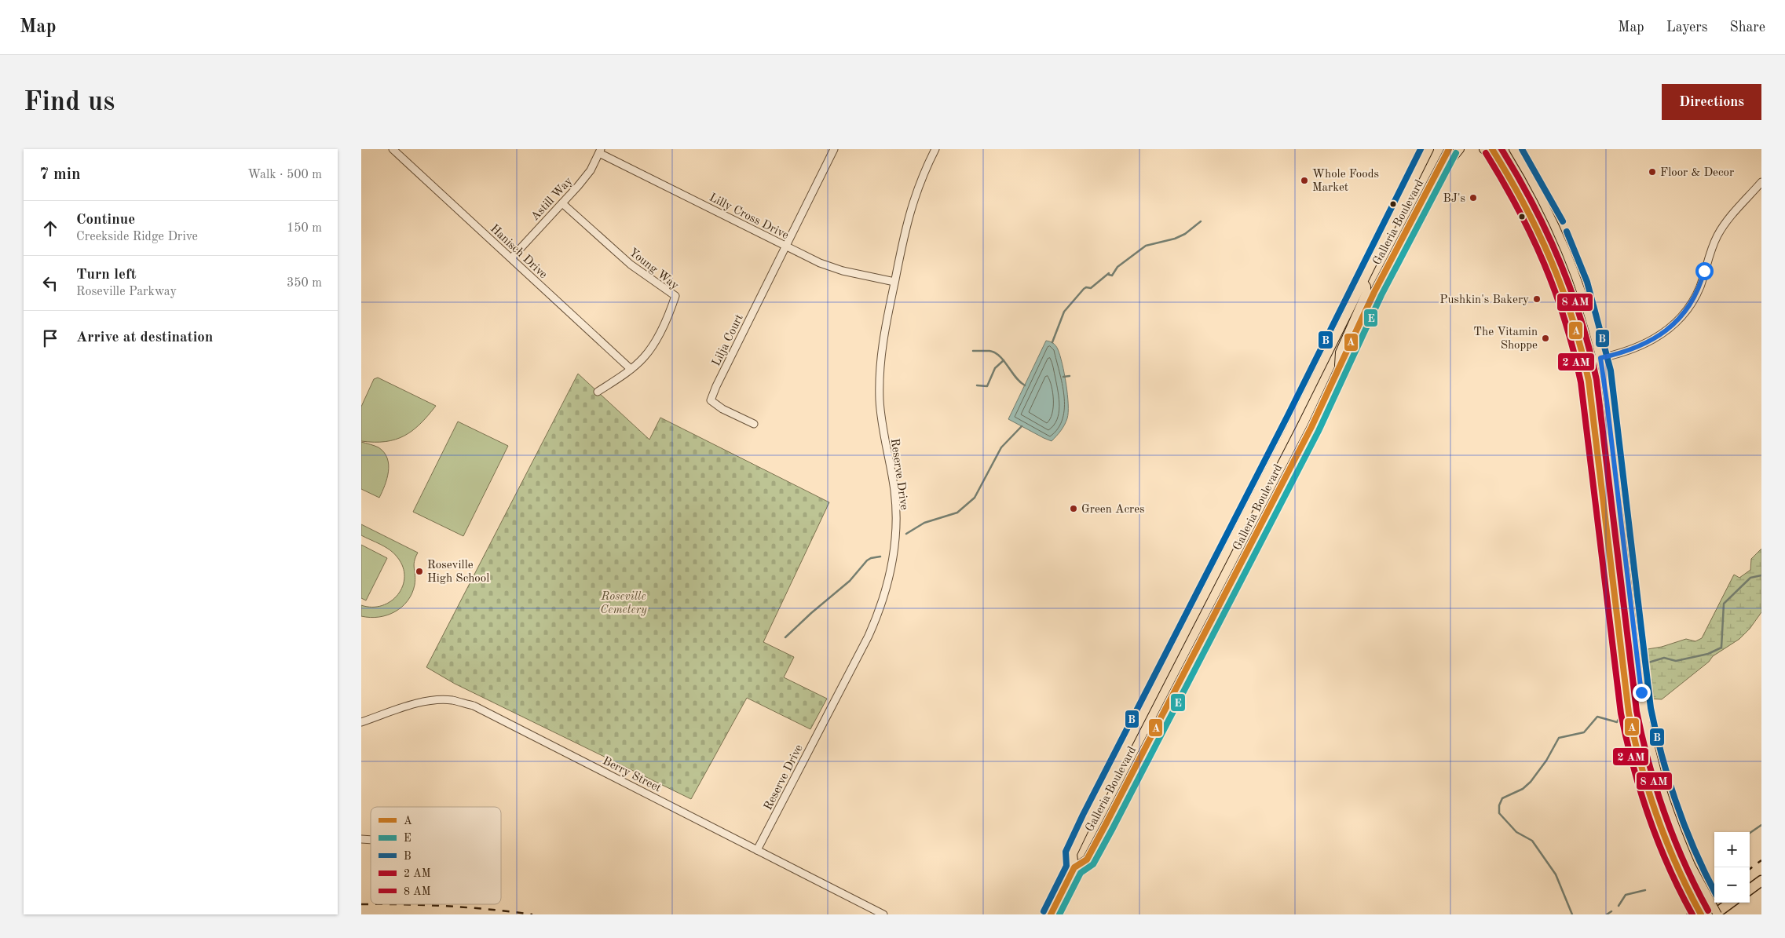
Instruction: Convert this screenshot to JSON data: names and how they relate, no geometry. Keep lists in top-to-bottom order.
{
  "streets": {
    "main road": ["Galleria Boulevard"],
    "street": [
      "Astill Way",
      "Lilly Cross Drive",
      "Hanisch Drive",
      "Young Way",
      "Lilja Court",
      "Reserve Drive",
      "Berry Street"
    ]
  },
  "crossings": [
    ["Astill Way", "Lilly Cross Drive"],
    ["Astill Way", "Hanisch Drive"],
    ["Astill Way", "Young Way"],
    ["Lilly Cross Drive", "Lilja Court"],
    ["Lilly Cross Drive", "Reserve Drive"],
    ["Hanisch Drive", "Young Way"],
    ["Reserve Drive", "Berry Street"]
  ],
  "parks": ["Roseville Cemetery"],
  "places": [
    "Floor & Decor",
    "Whole Foods Market",
    "BJ's",
    "Pushkin's Bakery",
    "The Vitamin Shoppe",
    "Green Acres",
    "Roseville High School"
  ],
  "lines": ["transit line A", "transit line B", "transit line E"],
  "legend": [
    "A",
    "E",
    "B",
    "2 AM",
    "8 AM"
  ],
  "page": {
    "header": "Map",
    "nav": ["Map", "Layers", "Share"],
    "buttons": "Directions",
    "title": "Find us",
    "heading": ["7 min", "Walk · 500 m"],
    "list": [
      ["Continue", "Creekside Ridge Drive", "150 m"],
      ["Turn left", "Roseville Parkway", "350 m"],
      "Arrive at destination"
    ],
    "map_buttons": ["+", "−"]
  }
}
